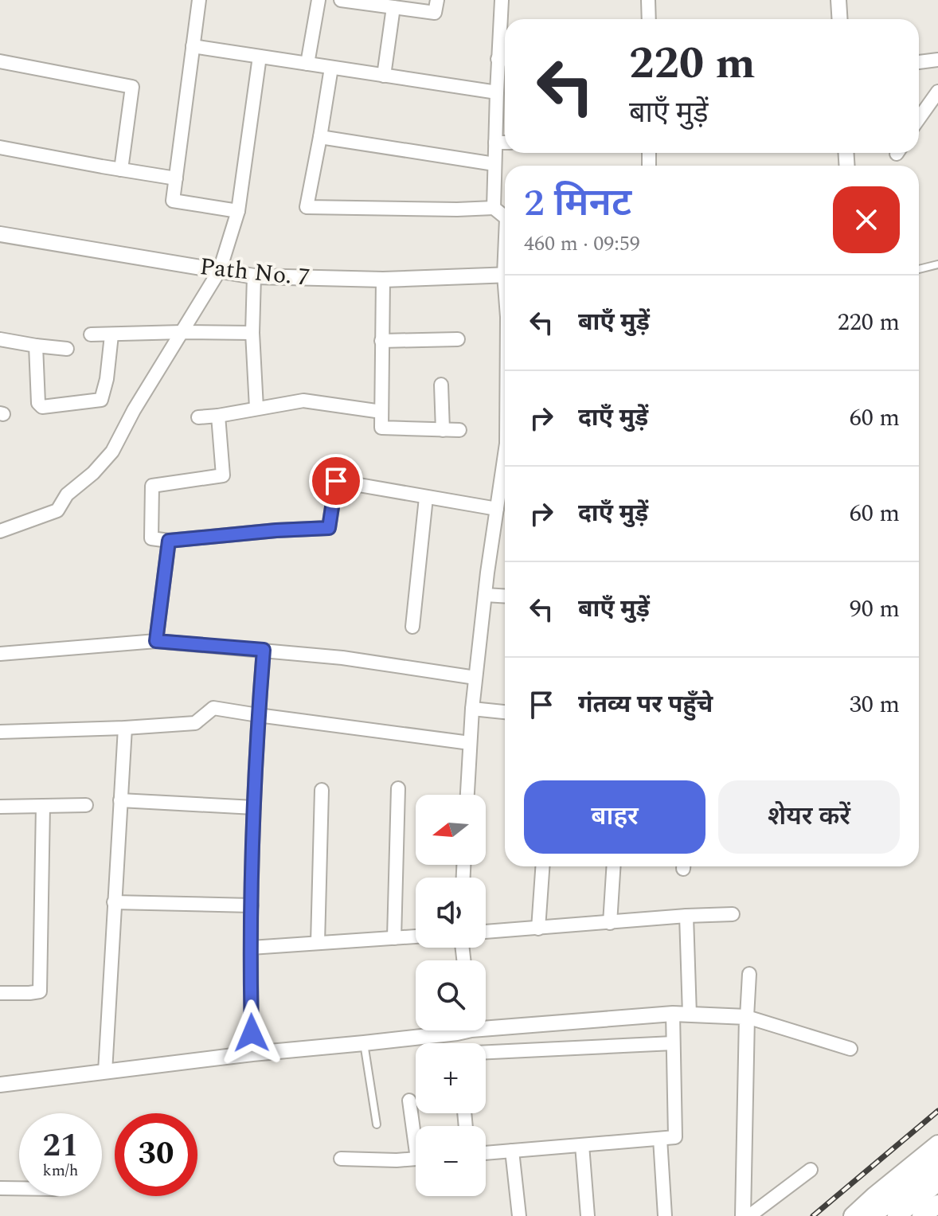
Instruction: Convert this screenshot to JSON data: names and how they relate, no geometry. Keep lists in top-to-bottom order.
{
  "streets": {
    "street": ["Path No. 7"]
  },
  "north": "left",
  "page": {
    "turn": ["220 m", "बाएँ मुड़ें"],
    "heading": ["2 मिनट", "460 m · 09:59"],
    "list": [
      {
        "name": "बाएँ मुड़ें",
        "value": "220 m"
      },
      {
        "name": "दाएँ मुड़ें",
        "value": "60 m"
      },
      {
        "name": "दाएँ मुड़ें",
        "value": "60 m"
      },
      {
        "name": "बाएँ मुड़ें",
        "value": "90 m"
      },
      {
        "name": "गंतव्य पर पहुँचे",
        "value": "30 m"
      }
    ],
    "buttons": ["बाहर", "शेयर करें"],
    "map_buttons": ["+", "−"],
    "speed": "21 km/h",
    "limit": "30"
  }
}
